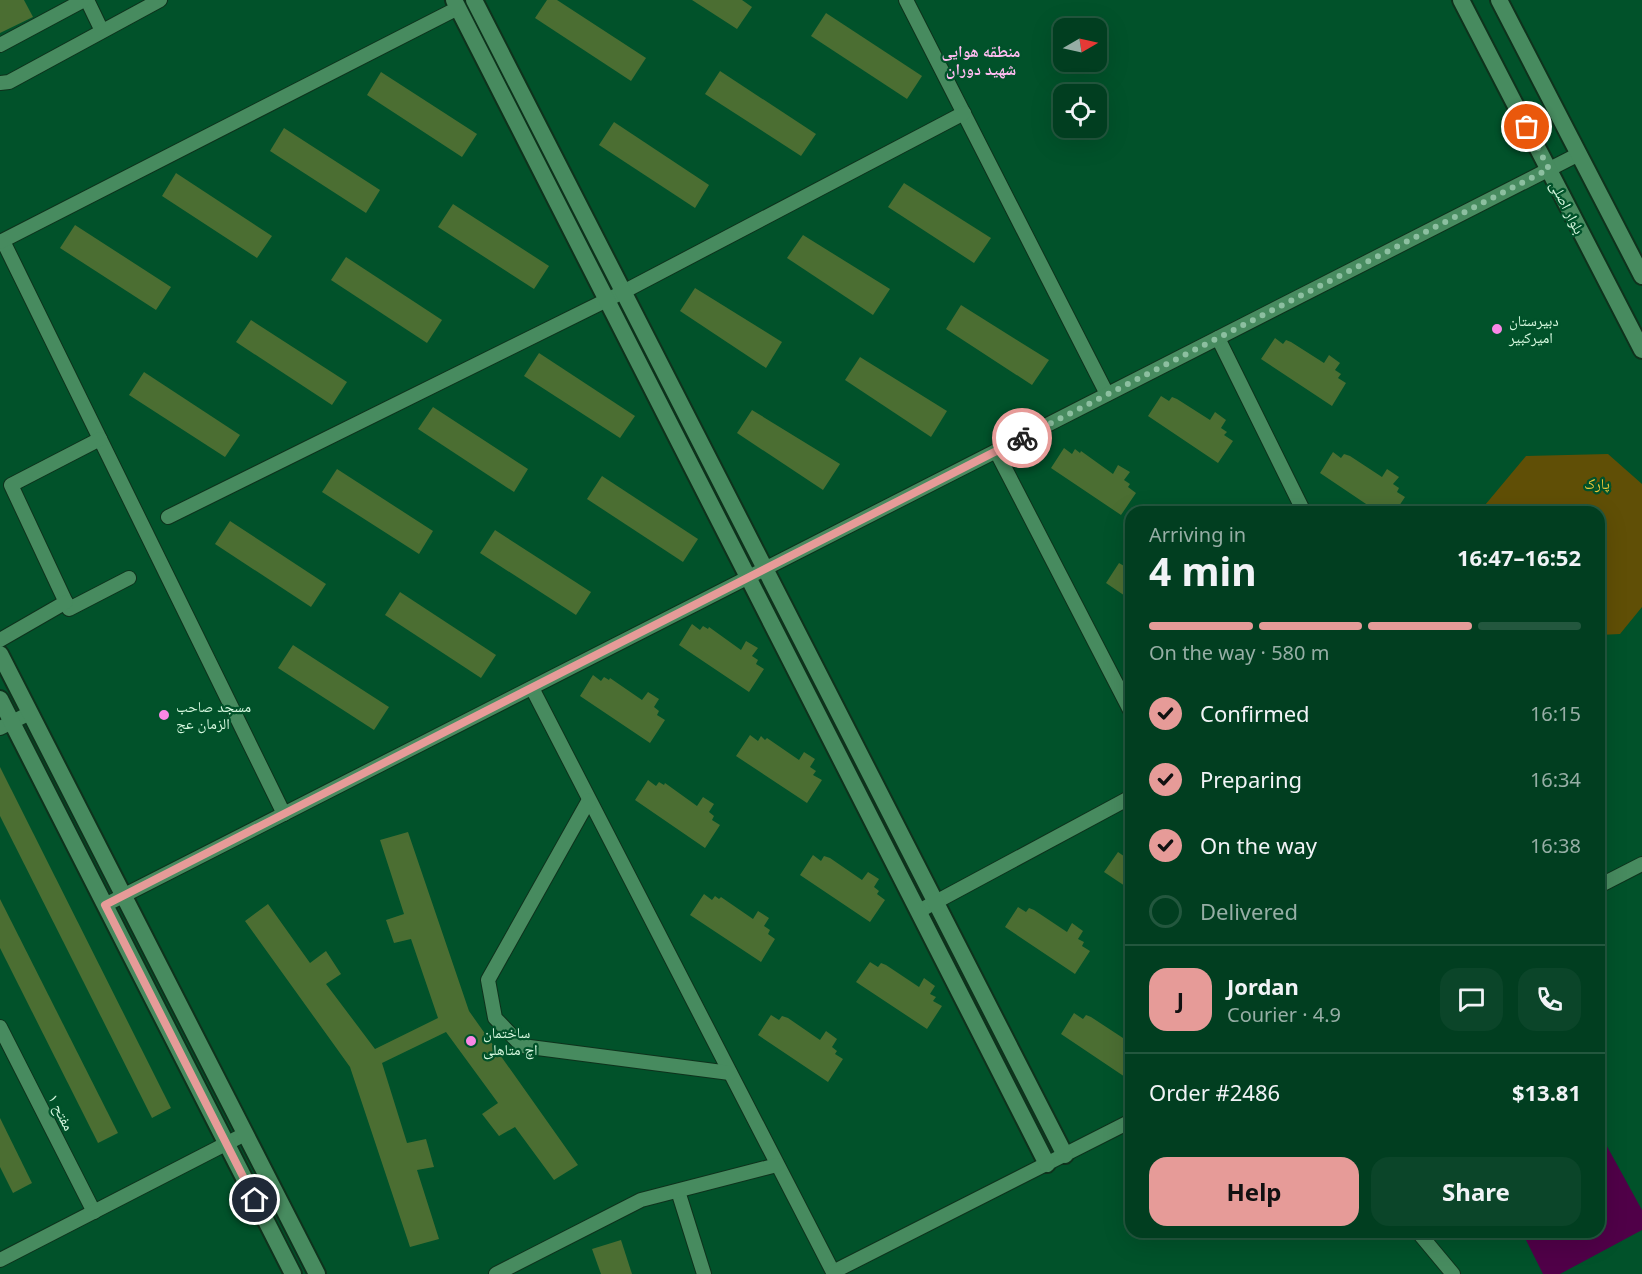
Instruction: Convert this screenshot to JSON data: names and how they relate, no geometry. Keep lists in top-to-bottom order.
{
  "streets": {
    "street": ["بلوار اصلی", "مفتح ۱"]
  },
  "districts": ["منطقه هوایی شهید دوران"],
  "parks": ["پارک"],
  "places": ["دبیرستان امیرکبیر", "مسجد صاحب الزمان عج", "ساختمان اچ متاهلی"],
  "north": "right",
  "page": {
    "heading": ["4 min", "Arriving in", "16:47–16:52"],
    "panel": [
      "Jordan",
      "Courier · 4.9",
      "Order #2486",
      "$13.81"
    ],
    "bar": "On the way · 580 m",
    "list": [
      ["Confirmed", "16:15"],
      ["Preparing", "16:34"],
      ["On the way", "16:38"],
      "Delivered"
    ],
    "round": "J",
    "buttons": ["Help", "Share"]
  }
}
